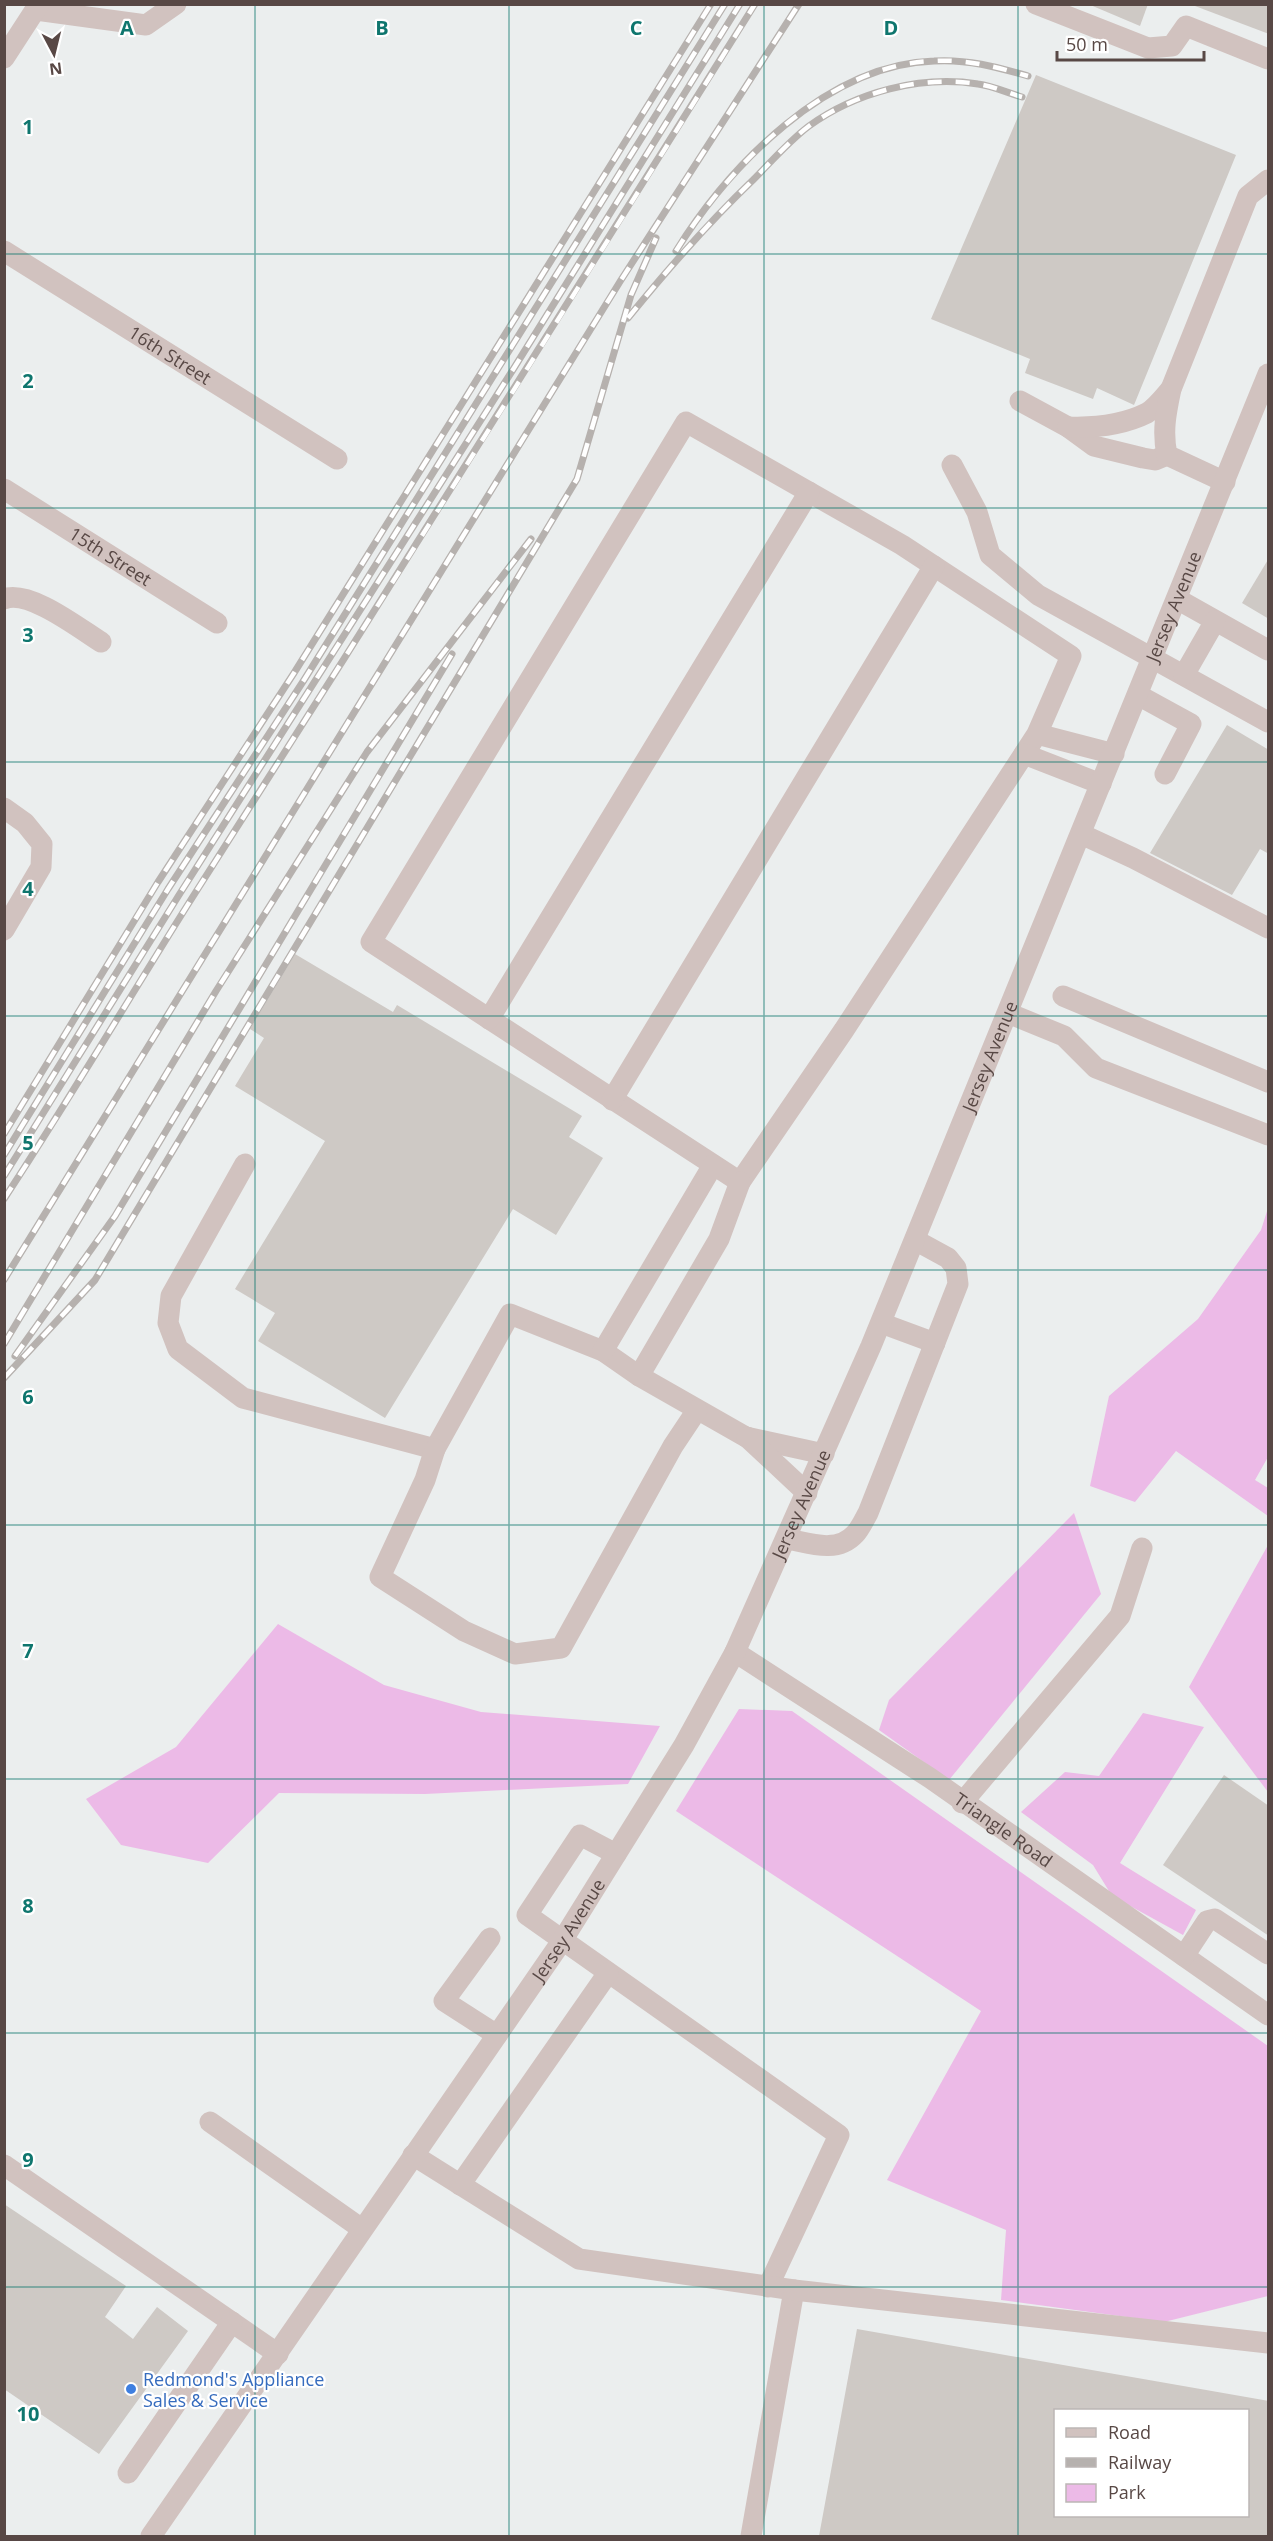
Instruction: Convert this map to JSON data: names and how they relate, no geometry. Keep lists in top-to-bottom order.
{
  "streets": {
    "street": [
      "16th Street",
      "15th Street",
      "Jersey Avenue",
      "Triangle Road"
    ]
  },
  "crossings": [
    ["Jersey Avenue", "Triangle Road"]
  ],
  "places": ["Redmond's Appliance Sales & Service"],
  "legend": ["Road", "Railway", "Park"],
  "scale_bar": "50 m",
  "north": "bottom",
  "grid": {
    "columns": [
      "A",
      "B",
      "C",
      "D"
    ],
    "rows": [
      "1",
      "2",
      "3",
      "4",
      "5",
      "6",
      "7",
      "8",
      "9",
      "10"
    ]
  }
}
